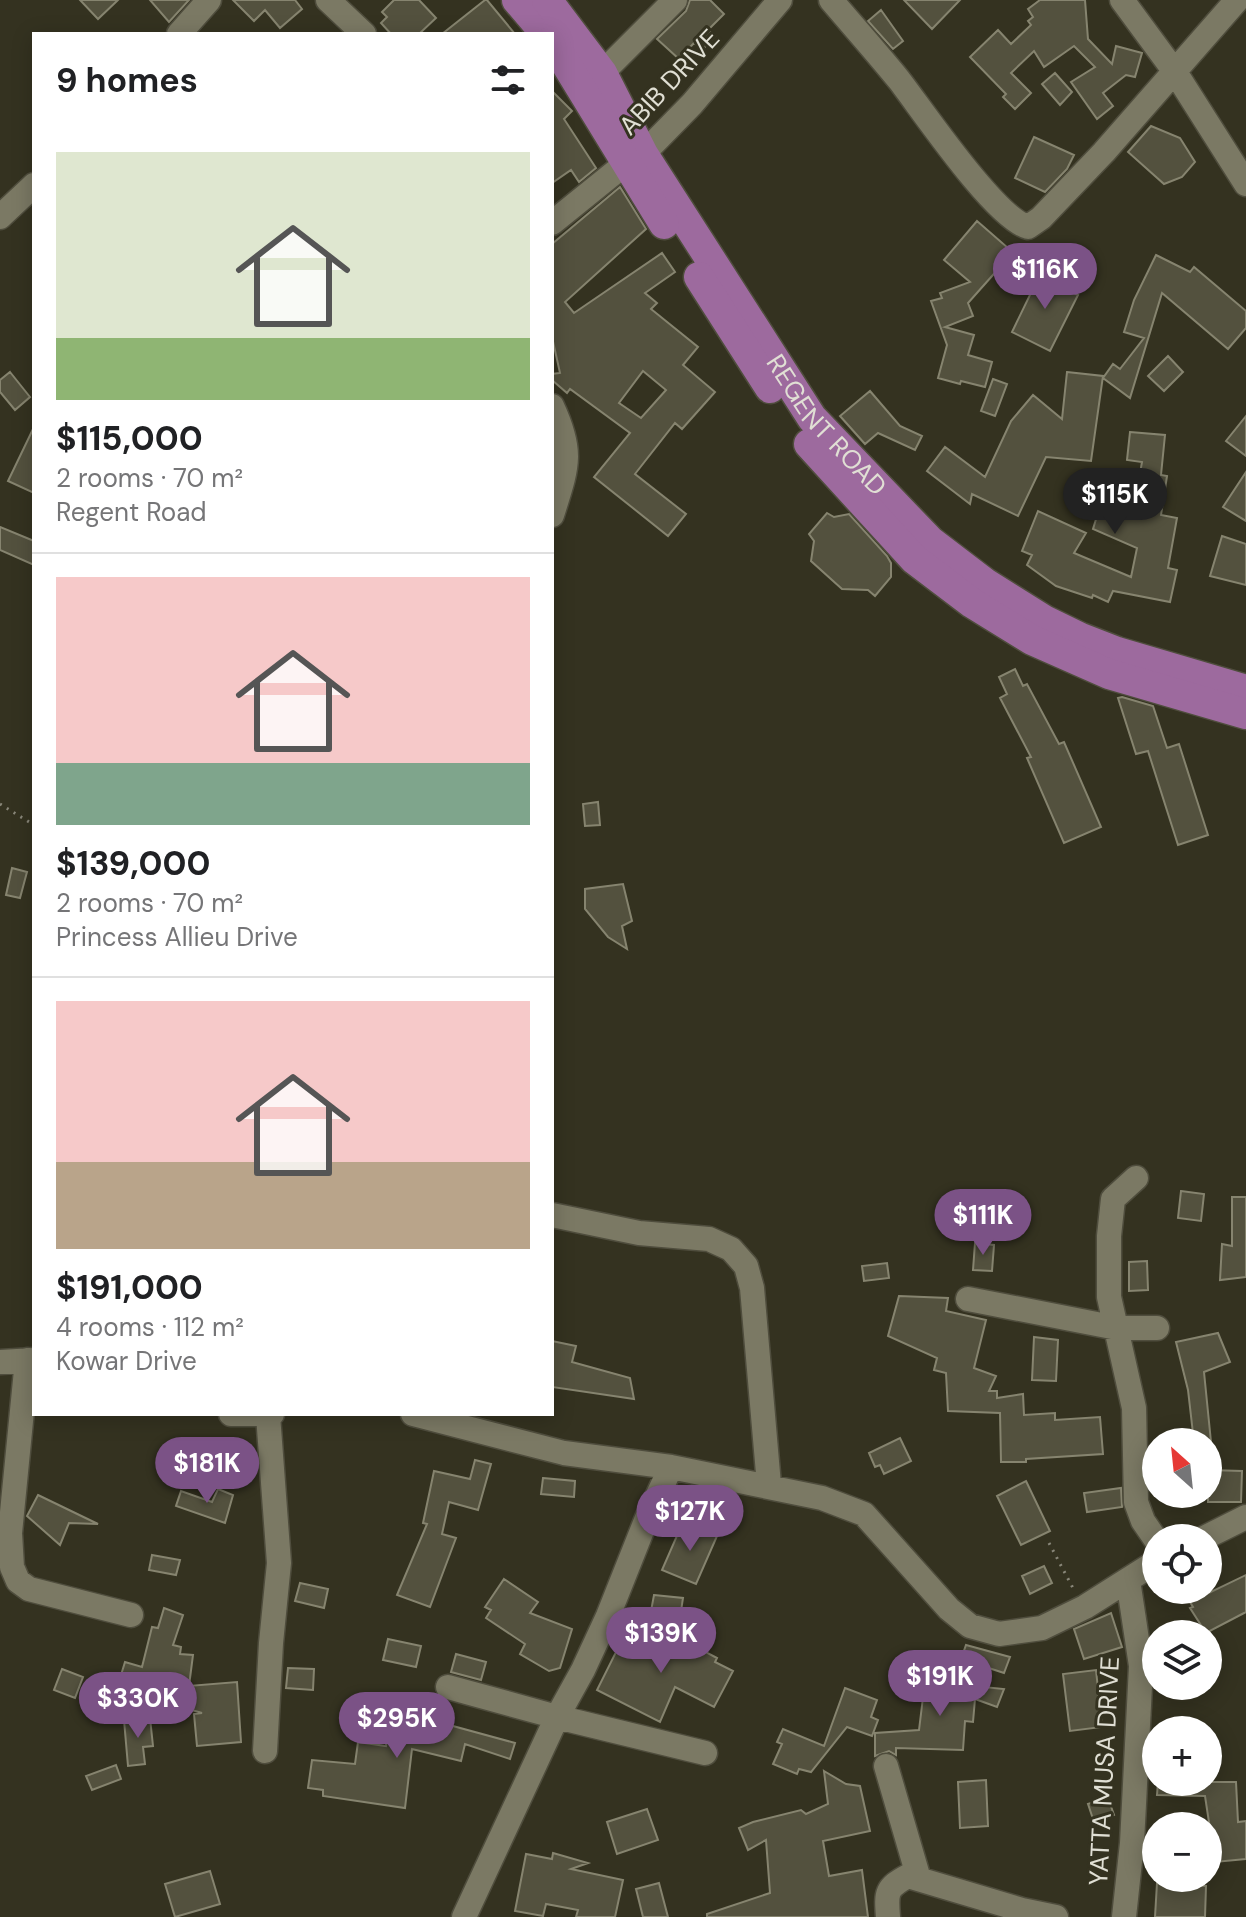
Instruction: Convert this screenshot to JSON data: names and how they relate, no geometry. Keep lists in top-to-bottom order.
{
  "streets": {
    "main road": ["REGENT ROAD"],
    "street": ["ABIB DRIVE", "YATTA MUSA DRIVE"]
  },
  "crossings": [
    ["ABIB DRIVE", "REGENT ROAD"]
  ],
  "north": "top left",
  "page": {
    "heading": "9 homes",
    "list": [
      {
        "name": "$115,000",
        "note": "2 rooms · 70 m² · Regent Road"
      },
      {
        "name": "$139,000",
        "note": "2 rooms · 70 m² · Princess Allieu Drive"
      },
      {
        "name": "$191,000",
        "note": "4 rooms · 112 m² · Kowar Drive"
      }
    ],
    "price": [
      "$116K",
      "$115K",
      "$111K",
      "$181K",
      "$127K",
      "$139K",
      "$191K",
      "$330K",
      "$295K"
    ],
    "map_buttons": ["+", "−"]
  }
}
